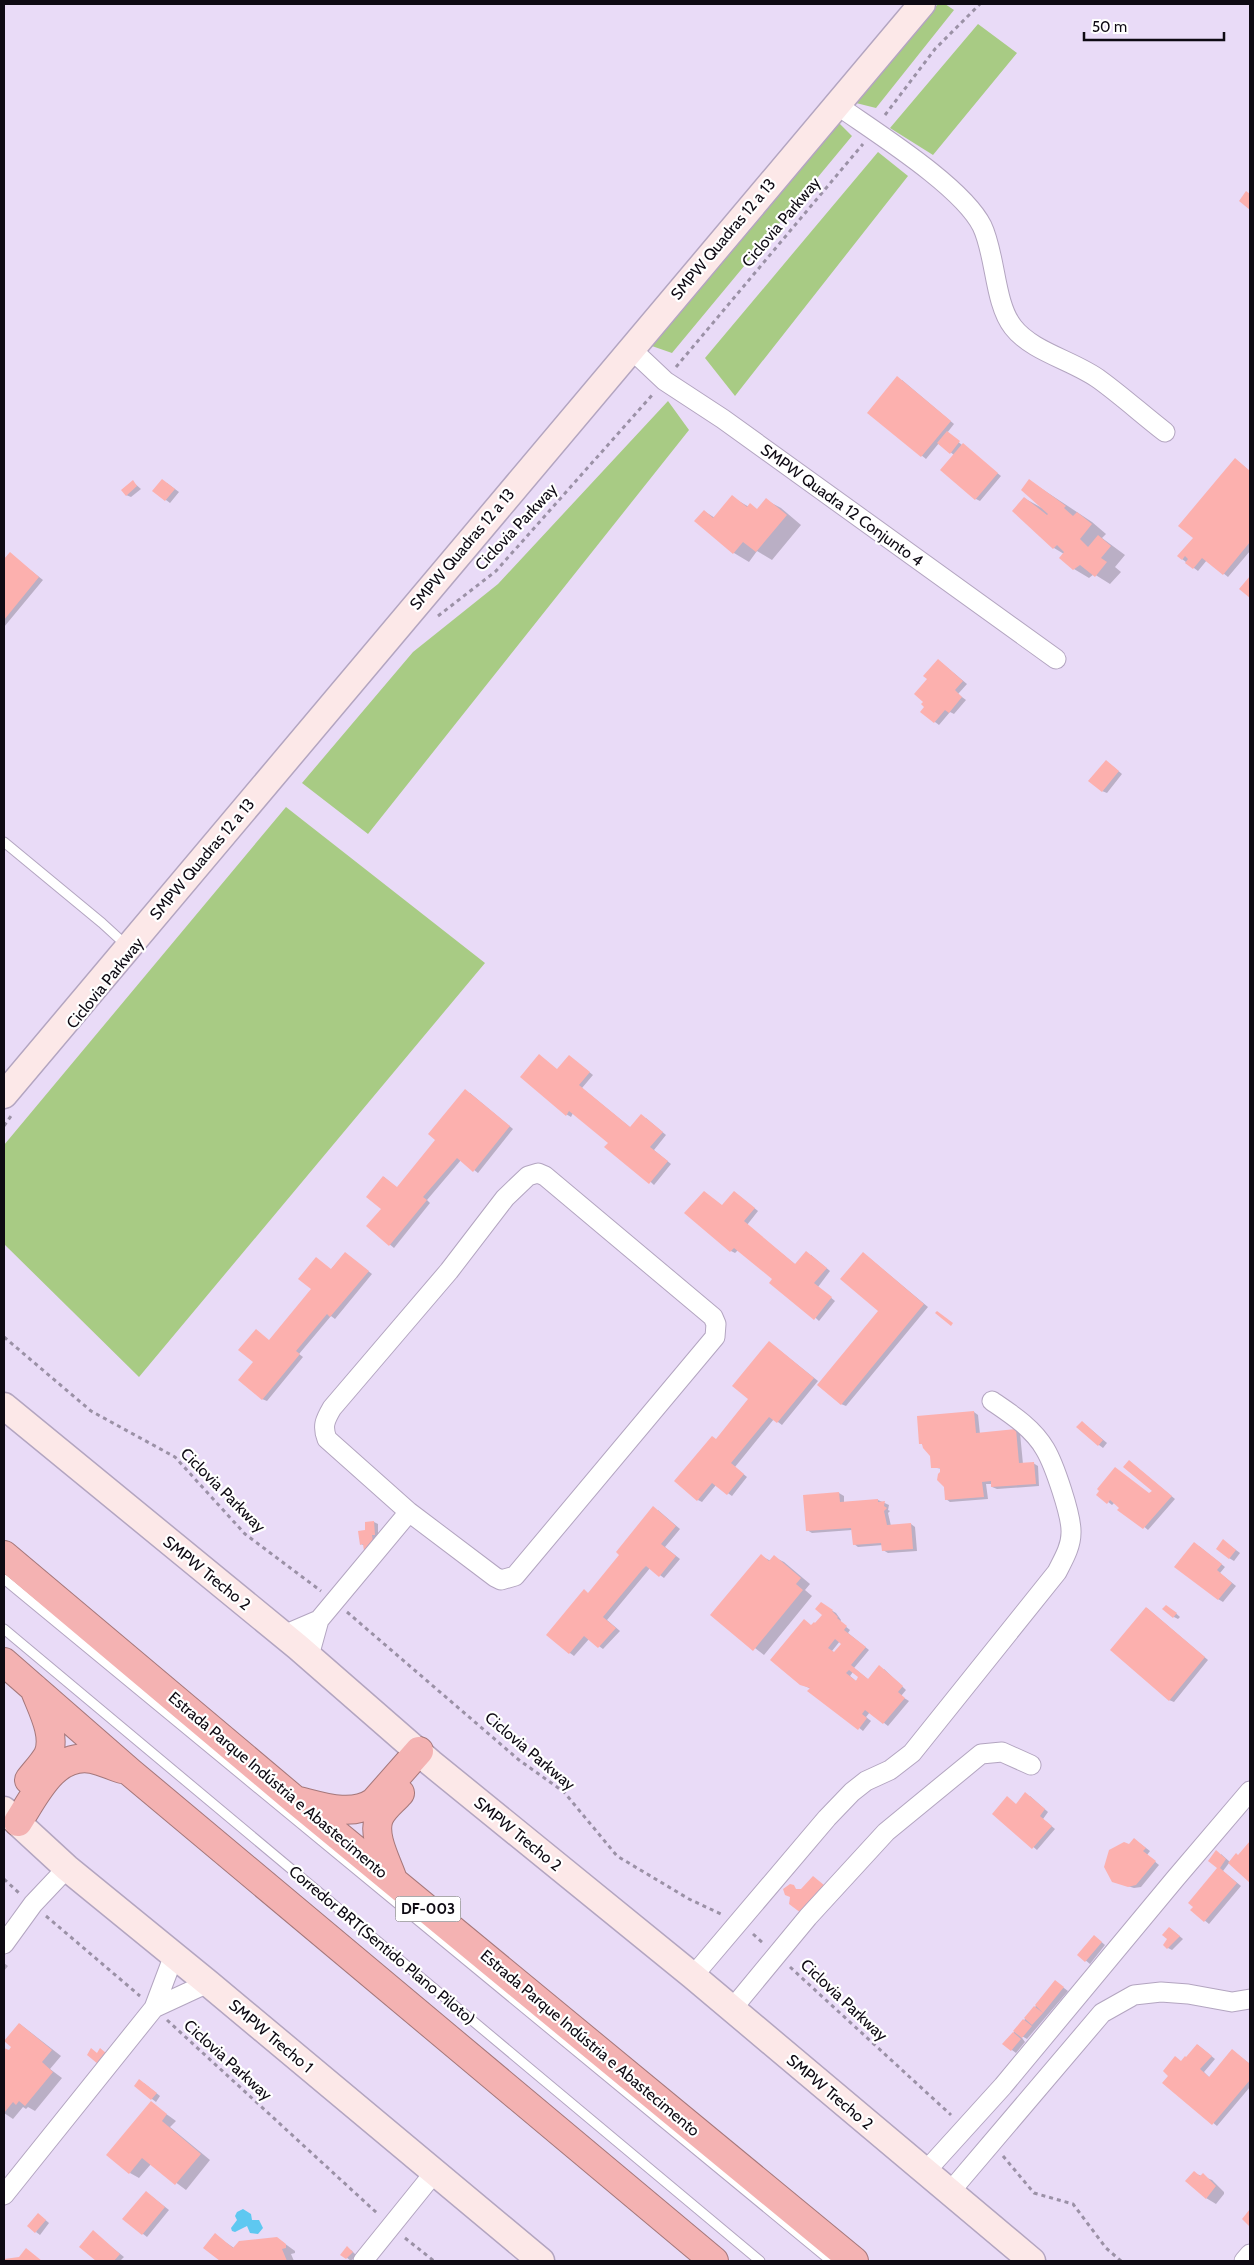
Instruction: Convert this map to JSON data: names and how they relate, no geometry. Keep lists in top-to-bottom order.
{
  "streets": {
    "highway": ["Estrada Parque Indústria e Abastecimento", "DF-003"],
    "street": [
      "SMPW Quadras 12 a 13",
      "SMPW Quadra 12 Conjunto 4",
      "SMPW Trecho 2",
      "SMPW Trecho 1"
    ],
    "lane": ["Corredor BRT(Sentido Plano Piloto)"],
    "path": ["Ciclovia Parkway"]
  },
  "crossings": [
    ["Ciclovia Parkway", "SMPW Quadra 12 Conjunto 4"],
    ["SMPW Quadras 12 a 13", "SMPW Quadra 12 Conjunto 4"]
  ],
  "scale_bar": "50 m"
}
